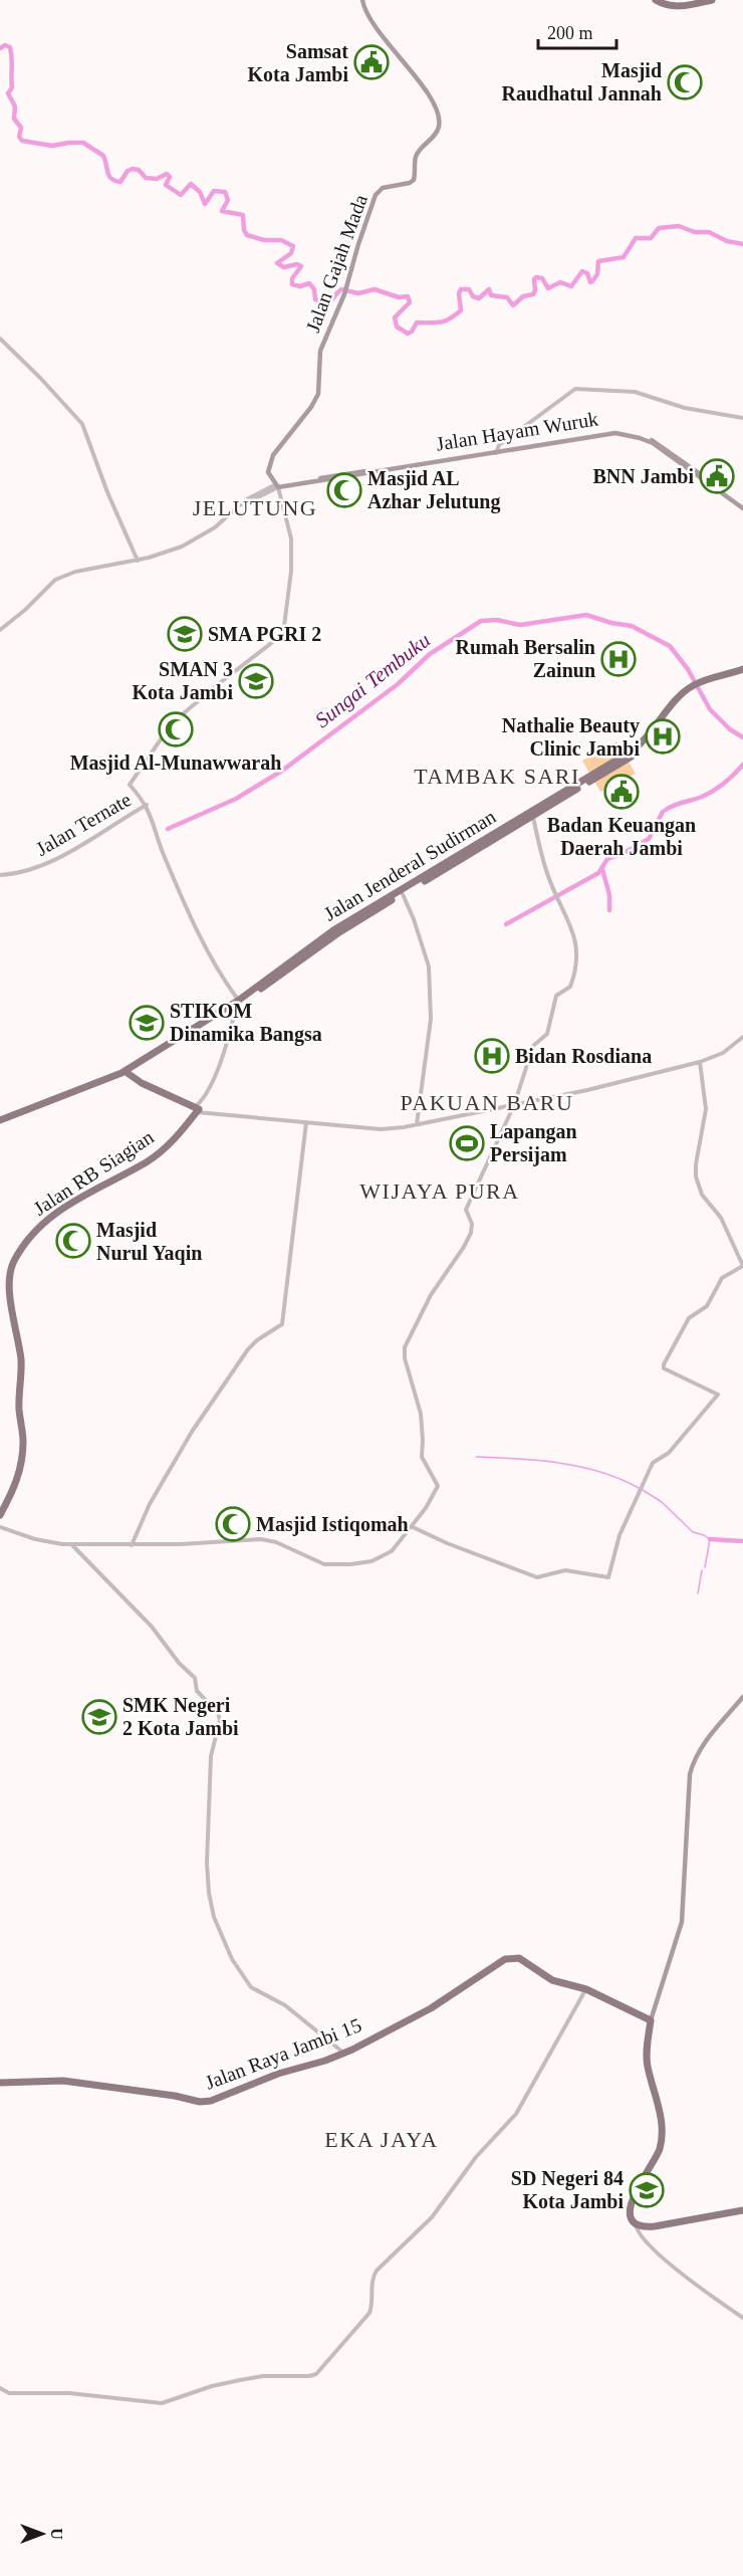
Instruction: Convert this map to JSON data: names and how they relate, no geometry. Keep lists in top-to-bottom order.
{
  "streets": {
    "highway": ["Jalan Jenderal Sudirman", "Jalan RB Siagian", "Jalan Raya Jambi 15"],
    "main road": ["Jalan Gajah Mada", "Jalan Hayam Wuruk"],
    "street": ["Jalan Ternate"]
  },
  "crossings": [
    ["Jalan Gajah Mada", "Jalan Hayam Wuruk"]
  ],
  "districts": [
    "JELUTUNG",
    "TAMBAK SARI",
    "PAKUAN BARU",
    "WIJAYA PURA",
    "EKA JAYA"
  ],
  "water": ["Sungai Tembuku"],
  "places": {
    "public building": ["Samsat Kota Jambi", "BNN Jambi", "Badan Keuangan Daerah Jambi"],
    "mosque": [
      "Masjid Raudhatul Jannah",
      "Masjid AL Azhar Jelutung",
      "Masjid Al-Munawwarah",
      "Masjid Nurul Yaqin",
      "Masjid Istiqomah"
    ],
    "school or university": [
      "SMA PGRI 2",
      "SMAN 3 Kota Jambi",
      "STIKOM Dinamika Bangsa",
      "SMK Negeri 2 Kota Jambi",
      "SD Negeri 84 Kota Jambi"
    ],
    "hospital": ["Rumah Bersalin Zainun", "Nathalie Beauty Clinic Jambi", "Bidan Rosdiana"],
    "sports": ["Lapangan Persijam"]
  },
  "scale_bar": "200 m",
  "north": "right"
}
